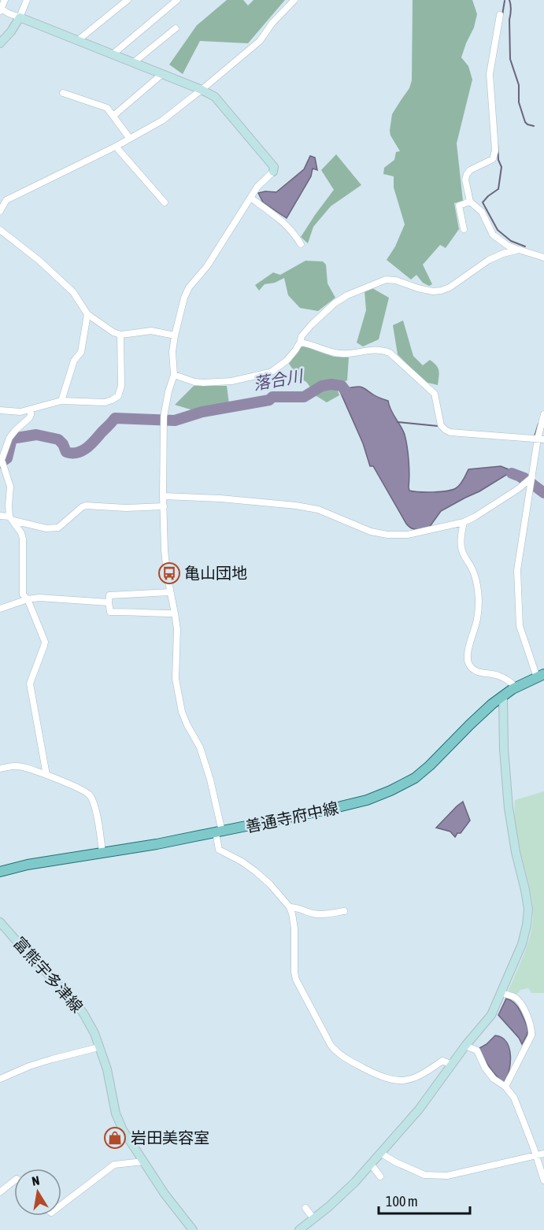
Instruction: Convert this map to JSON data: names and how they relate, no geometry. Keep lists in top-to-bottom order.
{
  "streets": {
    "main road": ["善通寺府中線"],
    "street": ["富熊宇多津線"]
  },
  "water": ["落合川"],
  "places": {
    "bus stop": ["亀山団地"],
    "shop": ["岩田美容室"]
  },
  "scale_bar": "100 m",
  "north": "top"
}
